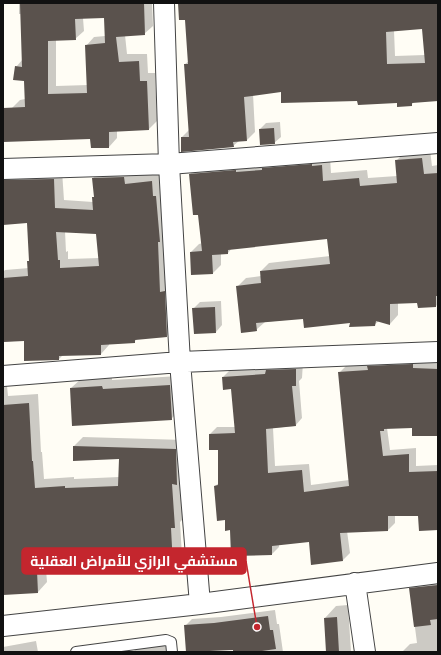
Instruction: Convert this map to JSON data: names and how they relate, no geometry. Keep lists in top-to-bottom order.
{
  "places": ["مستشفي الرازي للأمراض العقلية"]
}
